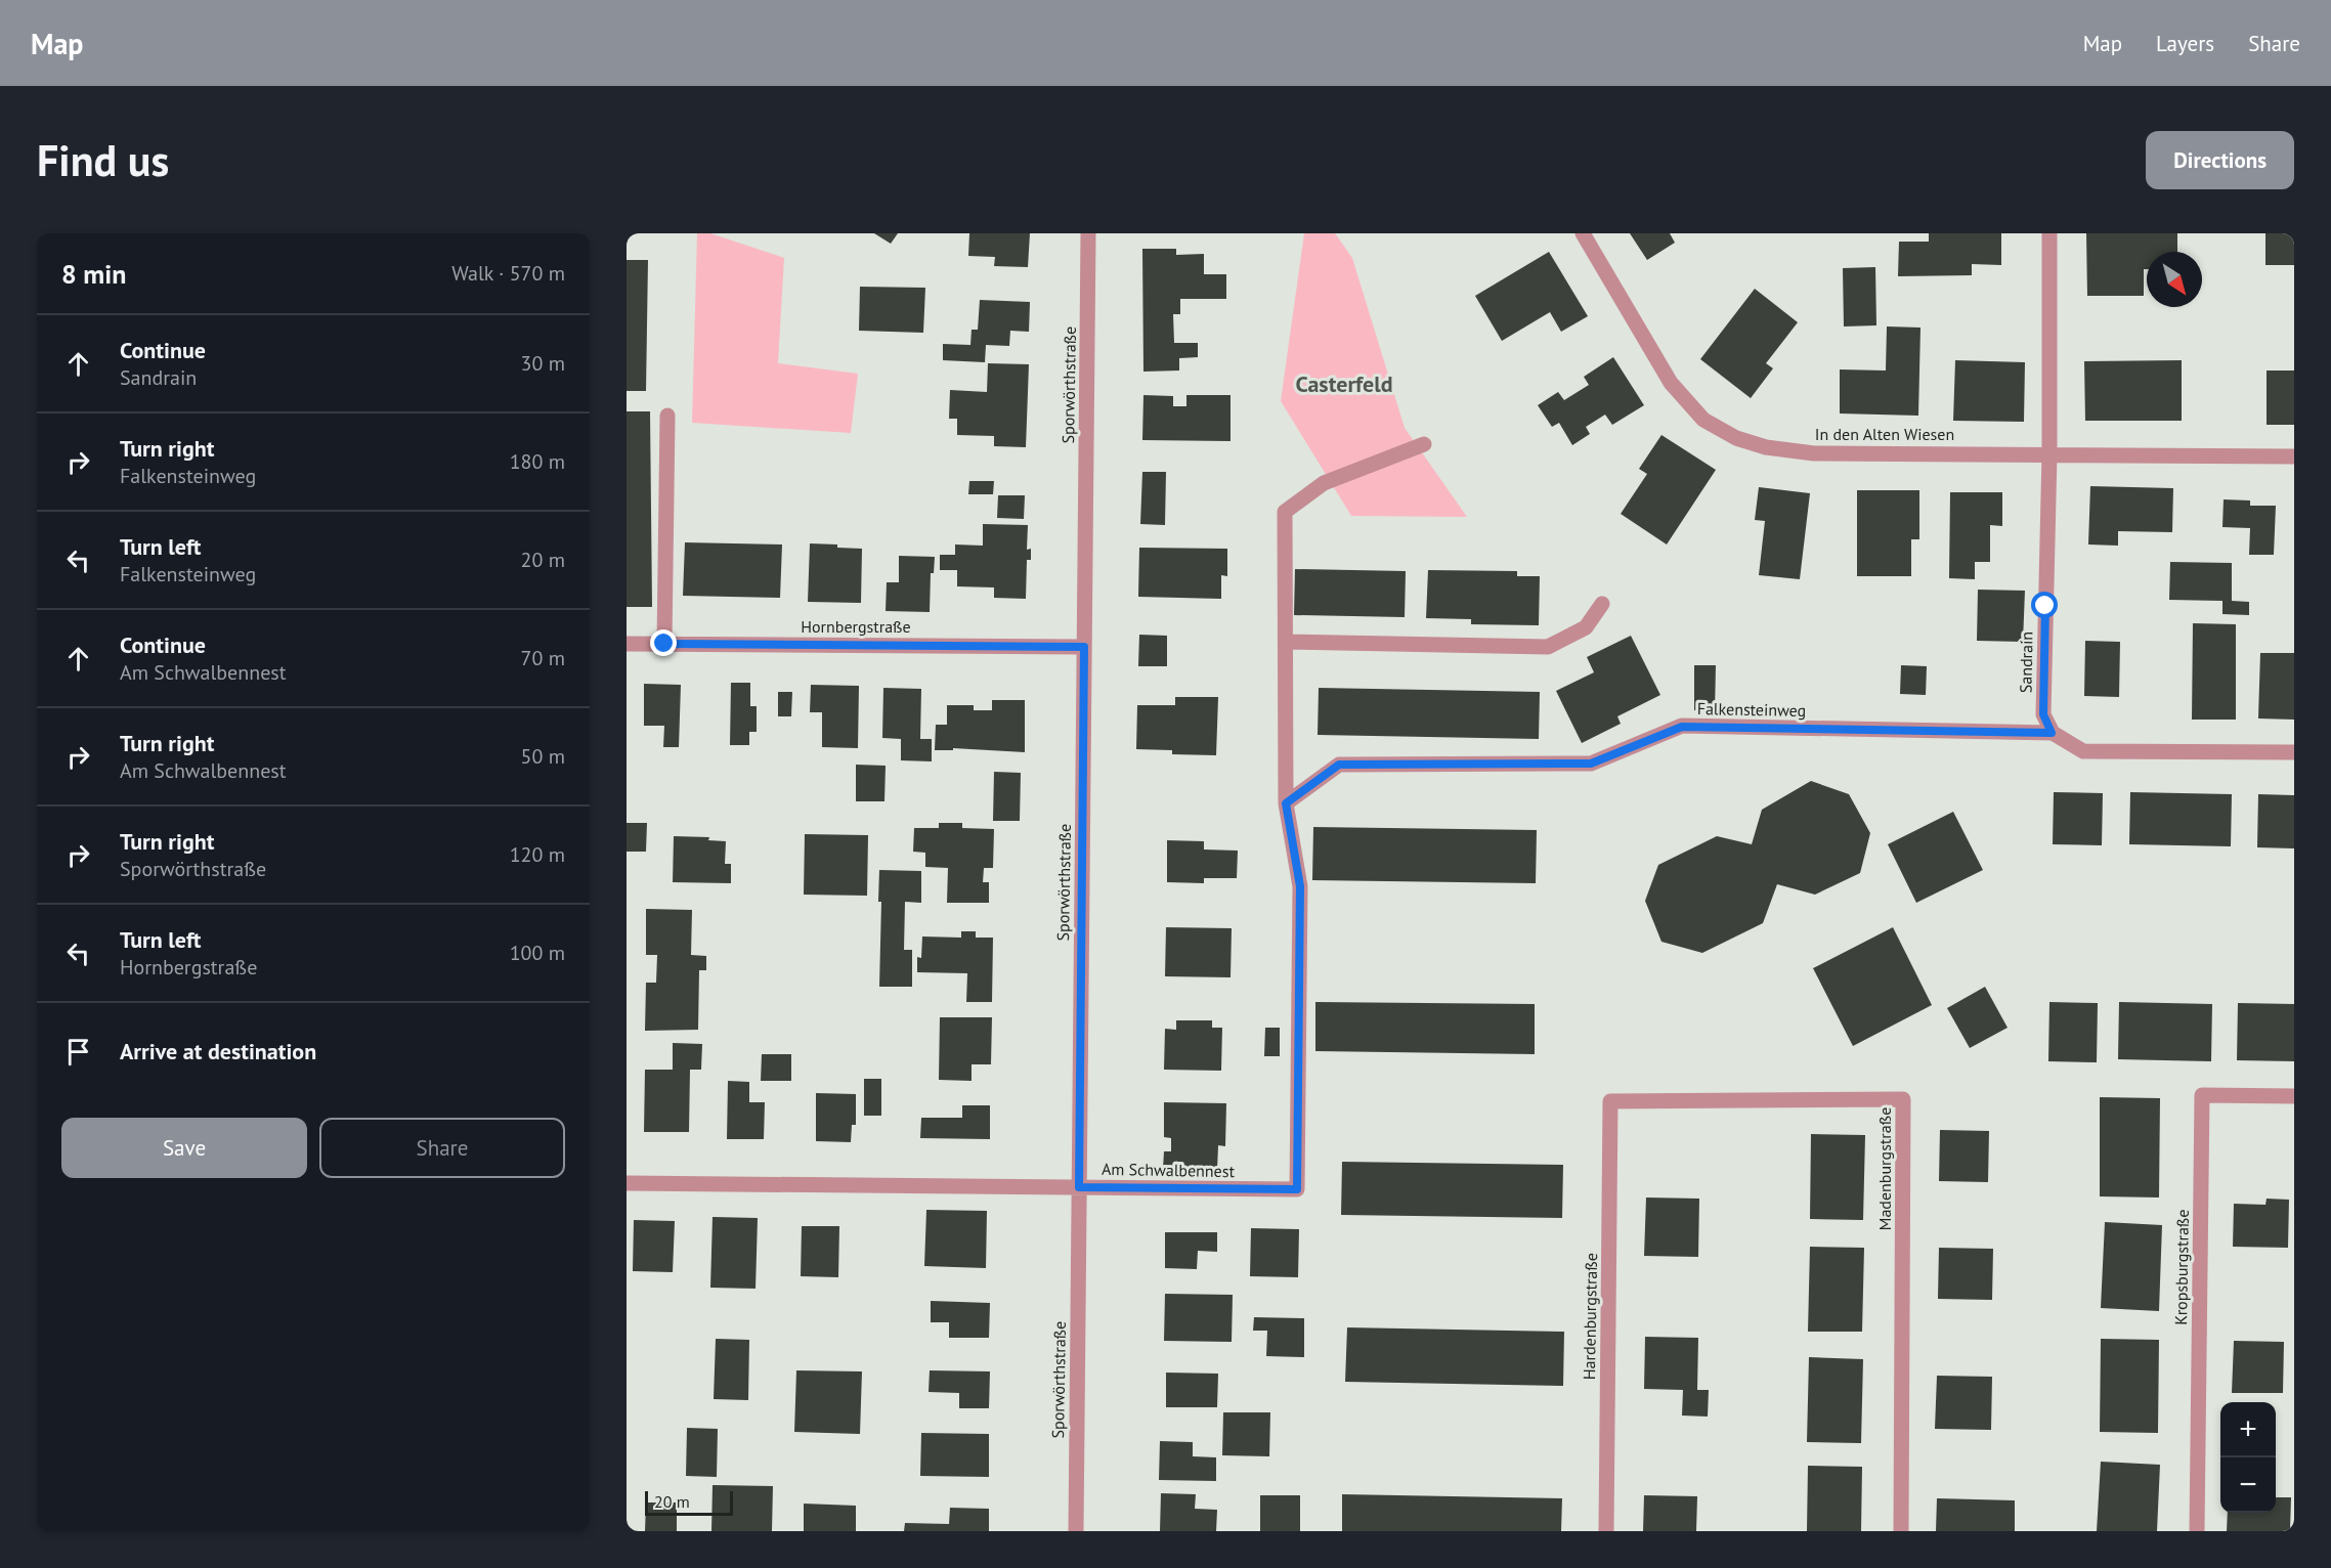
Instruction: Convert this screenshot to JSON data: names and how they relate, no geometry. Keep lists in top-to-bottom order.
{
  "streets": {
    "street": [
      "Sporwörthstraße",
      "In den Alten Wiesen",
      "Hornbergstraße",
      "Sandrain",
      "Falkensteinweg",
      "Madenburgstraße",
      "Am Schwalbennest",
      "Kropsburgstraße",
      "Hardenburgstraße"
    ]
  },
  "crossings": [
    ["Sporwörthstraße", "Hornbergstraße"],
    ["Sporwörthstraße", "Am Schwalbennest"],
    ["In den Alten Wiesen", "Sandrain"],
    ["Sandrain", "Falkensteinweg"],
    ["Falkensteinweg", "Am Schwalbennest"],
    ["Madenburgstraße", "Hardenburgstraße"]
  ],
  "districts": ["Casterfeld"],
  "scale_bar": "20 m",
  "north": "bottom right",
  "page": {
    "header": "Map",
    "nav": ["Map", "Layers", "Share"],
    "buttons": [
      "Directions",
      ["Save", "Share"]
    ],
    "title": "Find us",
    "heading": ["8 min", "Walk · 570 m"],
    "list": [
      ["Continue", "Sandrain", "30 m"],
      ["Turn right", "Falkensteinweg", "180 m"],
      ["Turn left", "Falkensteinweg", "20 m"],
      ["Continue", "Am Schwalbennest", "70 m"],
      ["Turn right", "Am Schwalbennest", "50 m"],
      ["Turn right", "Sporwörthstraße", "120 m"],
      ["Turn left", "Hornbergstraße", "100 m"],
      "Arrive at destination"
    ],
    "map_buttons": ["+", "−"],
    "scale": "20 m"
  }
}
